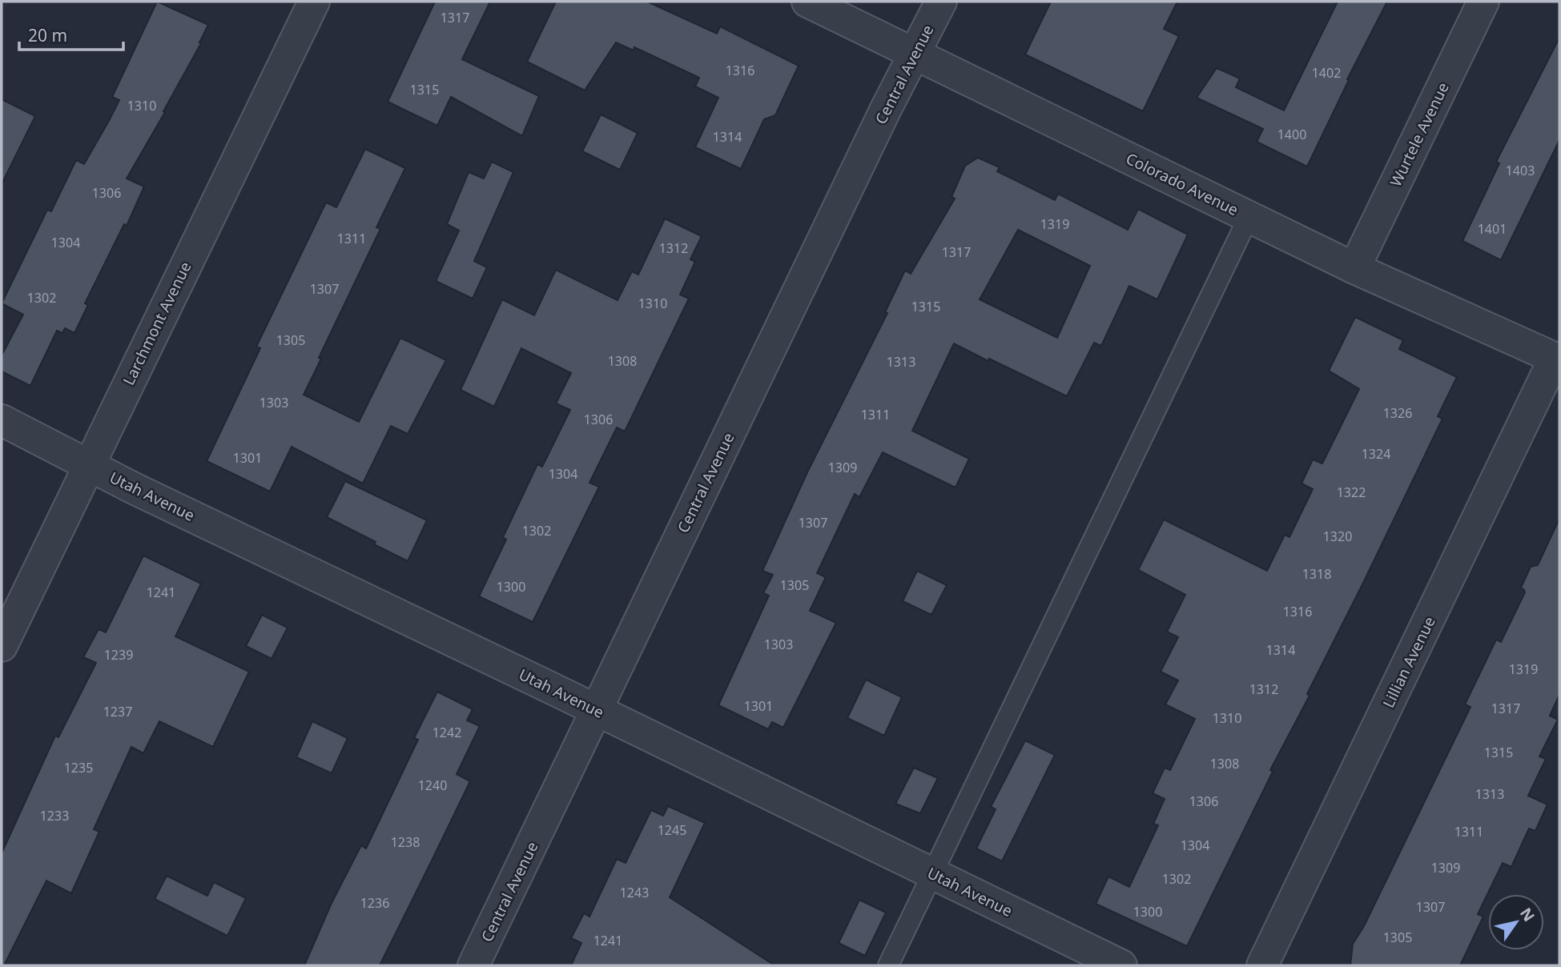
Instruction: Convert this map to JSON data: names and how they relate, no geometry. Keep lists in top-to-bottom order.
{
  "streets": {
    "street": [
      "Central Avenue",
      "Wurtele Avenue",
      "Colorado Avenue",
      "Larchmont Avenue",
      "Utah Avenue",
      "Lillian Avenue"
    ]
  },
  "crossings": [
    ["Central Avenue", "Colorado Avenue"],
    ["Central Avenue", "Utah Avenue"],
    ["Wurtele Avenue", "Colorado Avenue"],
    ["Colorado Avenue", "Lillian Avenue"],
    ["Larchmont Avenue", "Utah Avenue"]
  ],
  "house_numbers": [
    "1317",
    "1316",
    "1402",
    "1315",
    "1310",
    "1400",
    "1314",
    "1403",
    "1306",
    "1319",
    "1401",
    "1311",
    "1304",
    "1312",
    "1317",
    "1307",
    "1302",
    "1310",
    "1315",
    "1305",
    "1308",
    "1313",
    "1303",
    "1326",
    "1311",
    "1306",
    "1324",
    "1301",
    "1309",
    "1304",
    "1322",
    "1307",
    "1302",
    "1320",
    "1318",
    "1305",
    "1300",
    "1241",
    "1316",
    "1303",
    "1314",
    "1239",
    "1319",
    "1312",
    "1301",
    "1317",
    "1237",
    "1310",
    "1242",
    "1315",
    "1308",
    "1235",
    "1240",
    "1313",
    "1306",
    "1233",
    "1245",
    "1311",
    "1238",
    "1304",
    "1309",
    "1302",
    "1243",
    "1236",
    "1307",
    "1300",
    "1305",
    "1241"
  ],
  "scale_bar": "20 m",
  "north": "top right"
}
